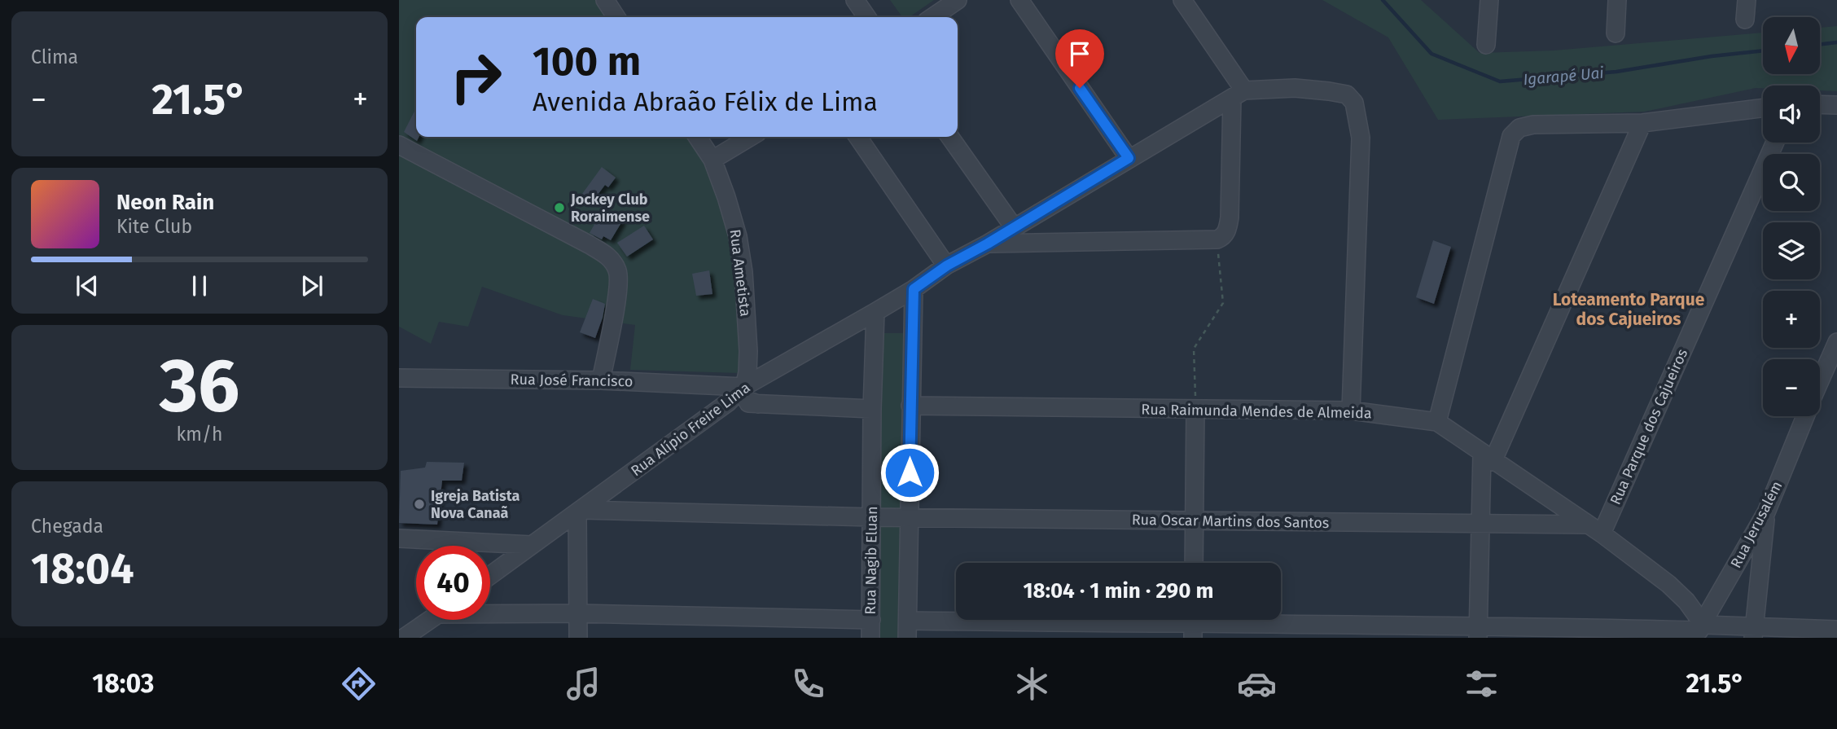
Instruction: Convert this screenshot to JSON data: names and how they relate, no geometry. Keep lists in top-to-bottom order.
{
  "streets": {
    "street": [
      "Rua Ametista",
      "Rua José Francisco",
      "Rua Raimunda Mendes de Almeida",
      "Rua Parque dos Cajueiros",
      "Rua Alípio Freire Lima",
      "Rua Oscar Martins dos Santos",
      "Rua Jerusalém",
      "Rua Nagib Eluan"
    ]
  },
  "crossings": [
    ["Rua Ametista", "Rua José Francisco"],
    ["Rua Ametista", "Rua Alípio Freire Lima"],
    ["Rua José Francisco", "Rua Alípio Freire Lima"],
    ["Rua Raimunda Mendes de Almeida", "Rua Parque dos Cajueiros"],
    ["Rua Raimunda Mendes de Almeida", "Rua Oscar Martins dos Santos"],
    ["Rua Raimunda Mendes de Almeida", "Rua Jerusalém"],
    ["Rua Parque dos Cajueiros", "Rua Oscar Martins dos Santos"],
    ["Rua Alípio Freire Lima", "Rua Oscar Martins dos Santos"],
    ["Rua Alípio Freire Lima", "Rua Nagib Eluan"],
    ["Rua Oscar Martins dos Santos", "Rua Nagib Eluan"]
  ],
  "districts": ["Loteamento Parque dos Cajueiros"],
  "water": ["Igarapé Uai"],
  "places": ["Jockey Club Roraimense", "Igreja Batista Nova Canaã"],
  "north": "bottom",
  "page": {
    "tile": [
      "Clima",
      ["36", "km/h"],
      ["Chegada", "18:04"]
    ],
    "map_buttons": ["+", "−"],
    "turn": ["100 m", "Avenida Abraão Félix de Lima"],
    "heat": ["−", "21.5°", "+"],
    "song": ["Neon Rain", "Kite Club"],
    "limit": "40",
    "trip": "18:04 · 1 min · 290 m",
    "tabs": ["18:03", "21.5°"]
  }
}
